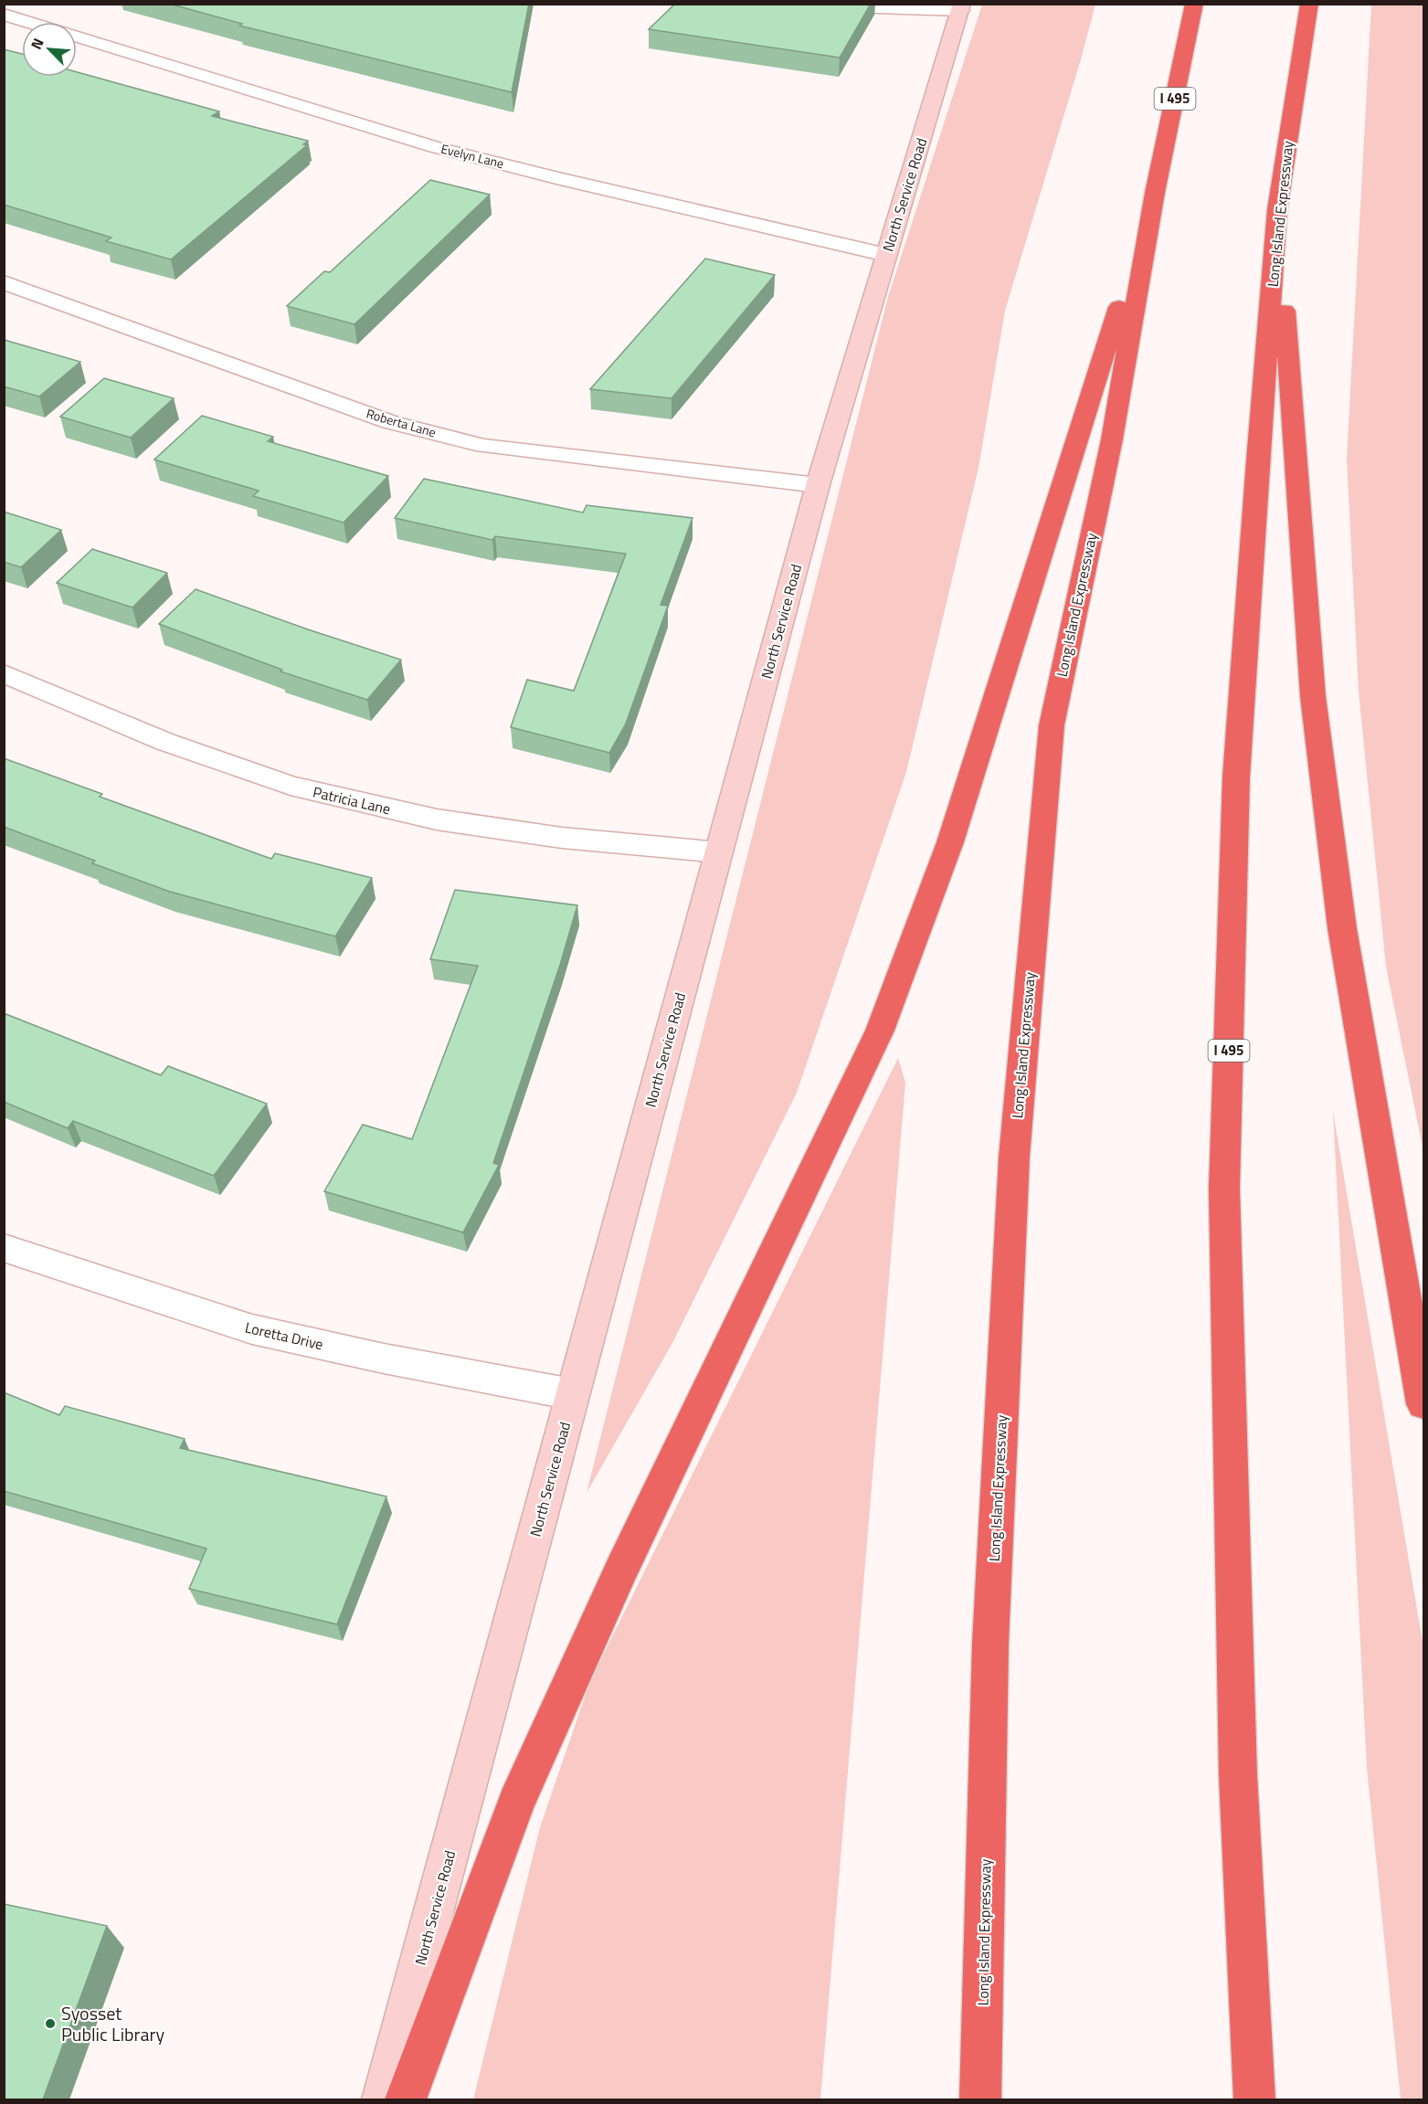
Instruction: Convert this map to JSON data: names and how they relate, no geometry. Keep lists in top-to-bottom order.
{
  "streets": {
    "highway": ["I 495", "Long Island Expressway"],
    "main road": ["North Service Road"],
    "street": [
      "Evelyn Lane",
      "Roberta Lane",
      "Patricia Lane",
      "Loretta Drive"
    ]
  },
  "crossings": [
    ["Evelyn Lane", "North Service Road"],
    ["North Service Road", "Roberta Lane"],
    ["North Service Road", "Patricia Lane"],
    ["North Service Road", "Loretta Drive"]
  ],
  "places": ["Syosset Public Library"],
  "north": "top left"
}
